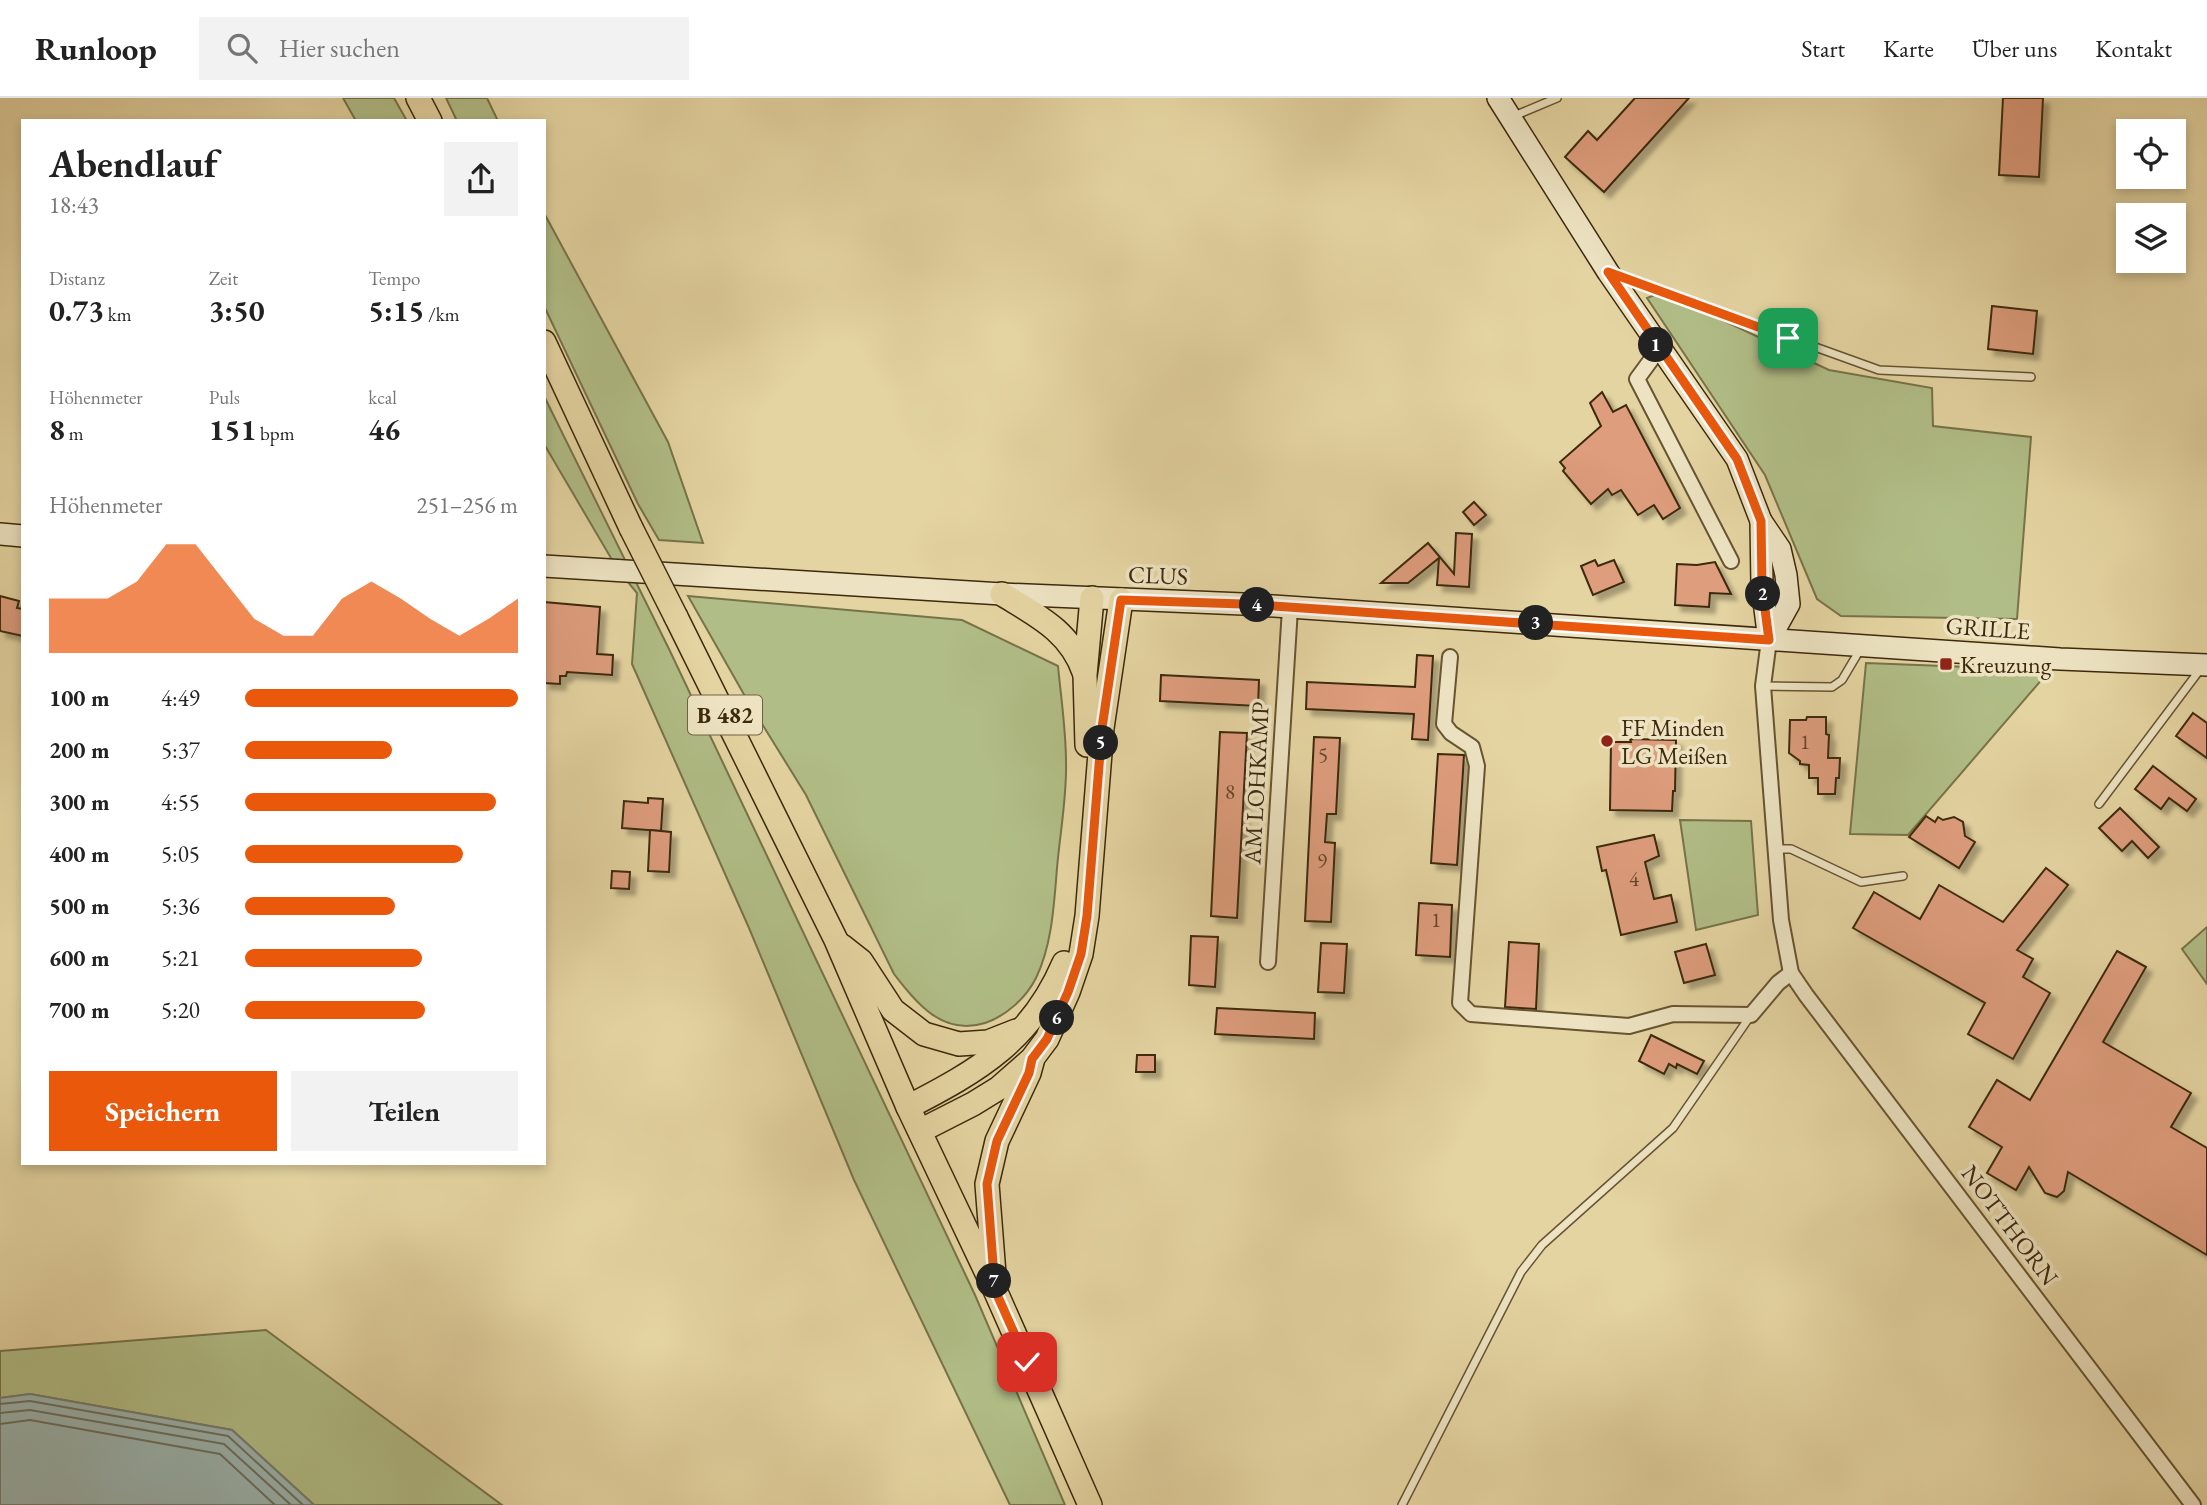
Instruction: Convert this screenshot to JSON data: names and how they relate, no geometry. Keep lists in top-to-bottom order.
{
  "streets": {
    "main road": ["CLUS", "GRILLE", "B 482"],
    "street": ["AM LOHKAMP", "NOTTHORN"]
  },
  "crossings": [
    ["CLUS", "GRILLE"],
    ["CLUS", "AM LOHKAMP"],
    ["CLUS", "NOTTHORN"],
    ["GRILLE", "NOTTHORN"]
  ],
  "places": {
    "transit": ["Kreuzung"],
    "other": ["FF Minden LG Meißen"]
  },
  "house_numbers": [
    "1",
    "5",
    "8",
    "9",
    "4",
    "1"
  ],
  "page": {
    "header": "Runloop",
    "search": "Hier suchen",
    "nav": [
      "Start",
      "Karte",
      "Über uns",
      "Kontakt"
    ],
    "heading": ["Abendlauf", "18:43"],
    "stats": [
      ["Distanz", "0.73 km"],
      ["Zeit", "3:50"],
      ["Tempo", "5:15 /km"],
      ["Höhenmeter", "8 m"],
      ["Puls", "151 bpm"],
      ["kcal", "46"]
    ],
    "pins": [
      "1",
      "2",
      "4",
      "3",
      "5",
      "6",
      "7"
    ],
    "chart": ["Höhenmeter", "251–256 m"],
    "list": [
      {
        "name": "100 m",
        "note": "4:49"
      },
      {
        "name": "200 m",
        "note": "5:37"
      },
      {
        "name": "300 m",
        "note": "4:55"
      },
      {
        "name": "400 m",
        "note": "5:05"
      },
      {
        "name": "500 m",
        "note": "5:36"
      },
      {
        "name": "600 m",
        "note": "5:21"
      },
      {
        "name": "700 m",
        "note": "5:20"
      }
    ],
    "buttons": ["Speichern", "Teilen"]
  }
}
